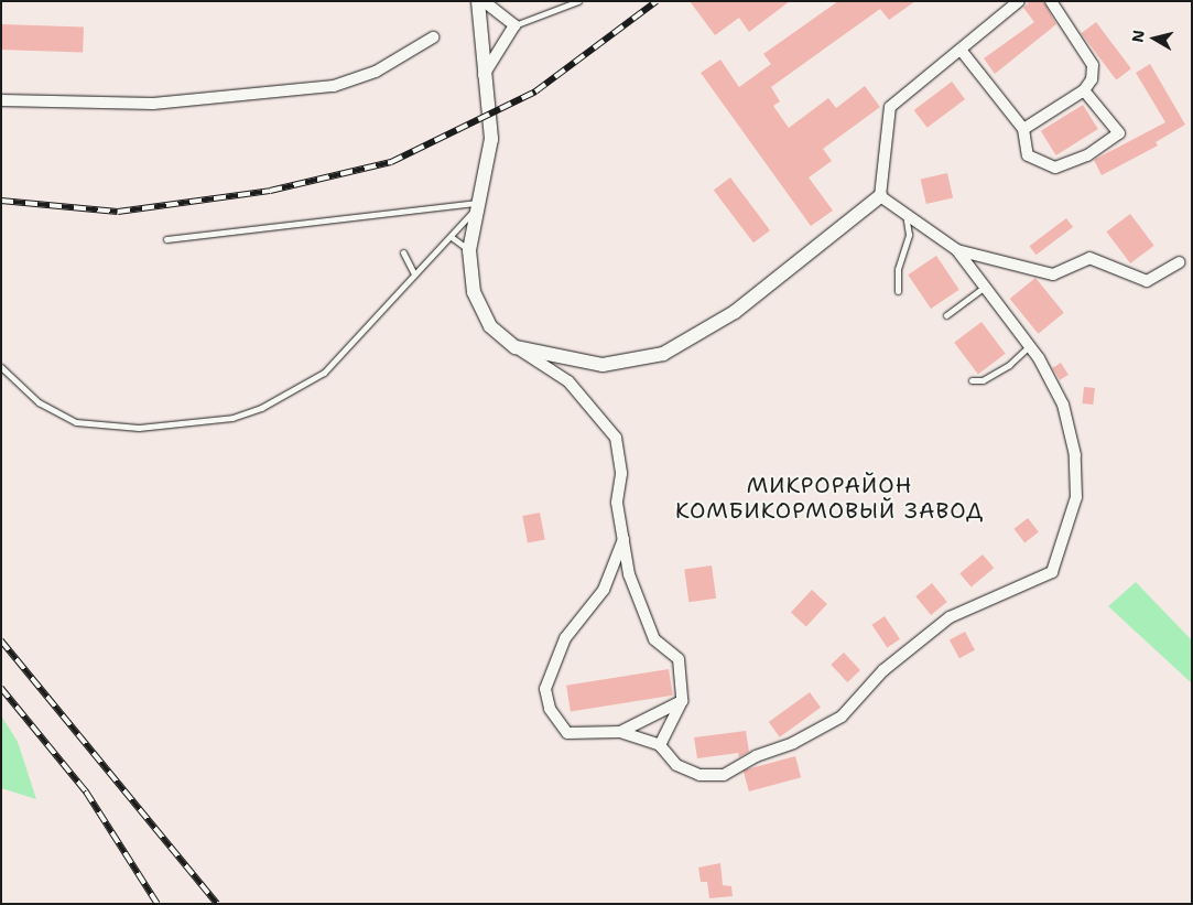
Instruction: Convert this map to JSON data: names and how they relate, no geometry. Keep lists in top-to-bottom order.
{
  "districts": ["МИКРОРАЙОН КОМБИКОРМОВЫЙ ЗАВОД"],
  "north": "left"
}
